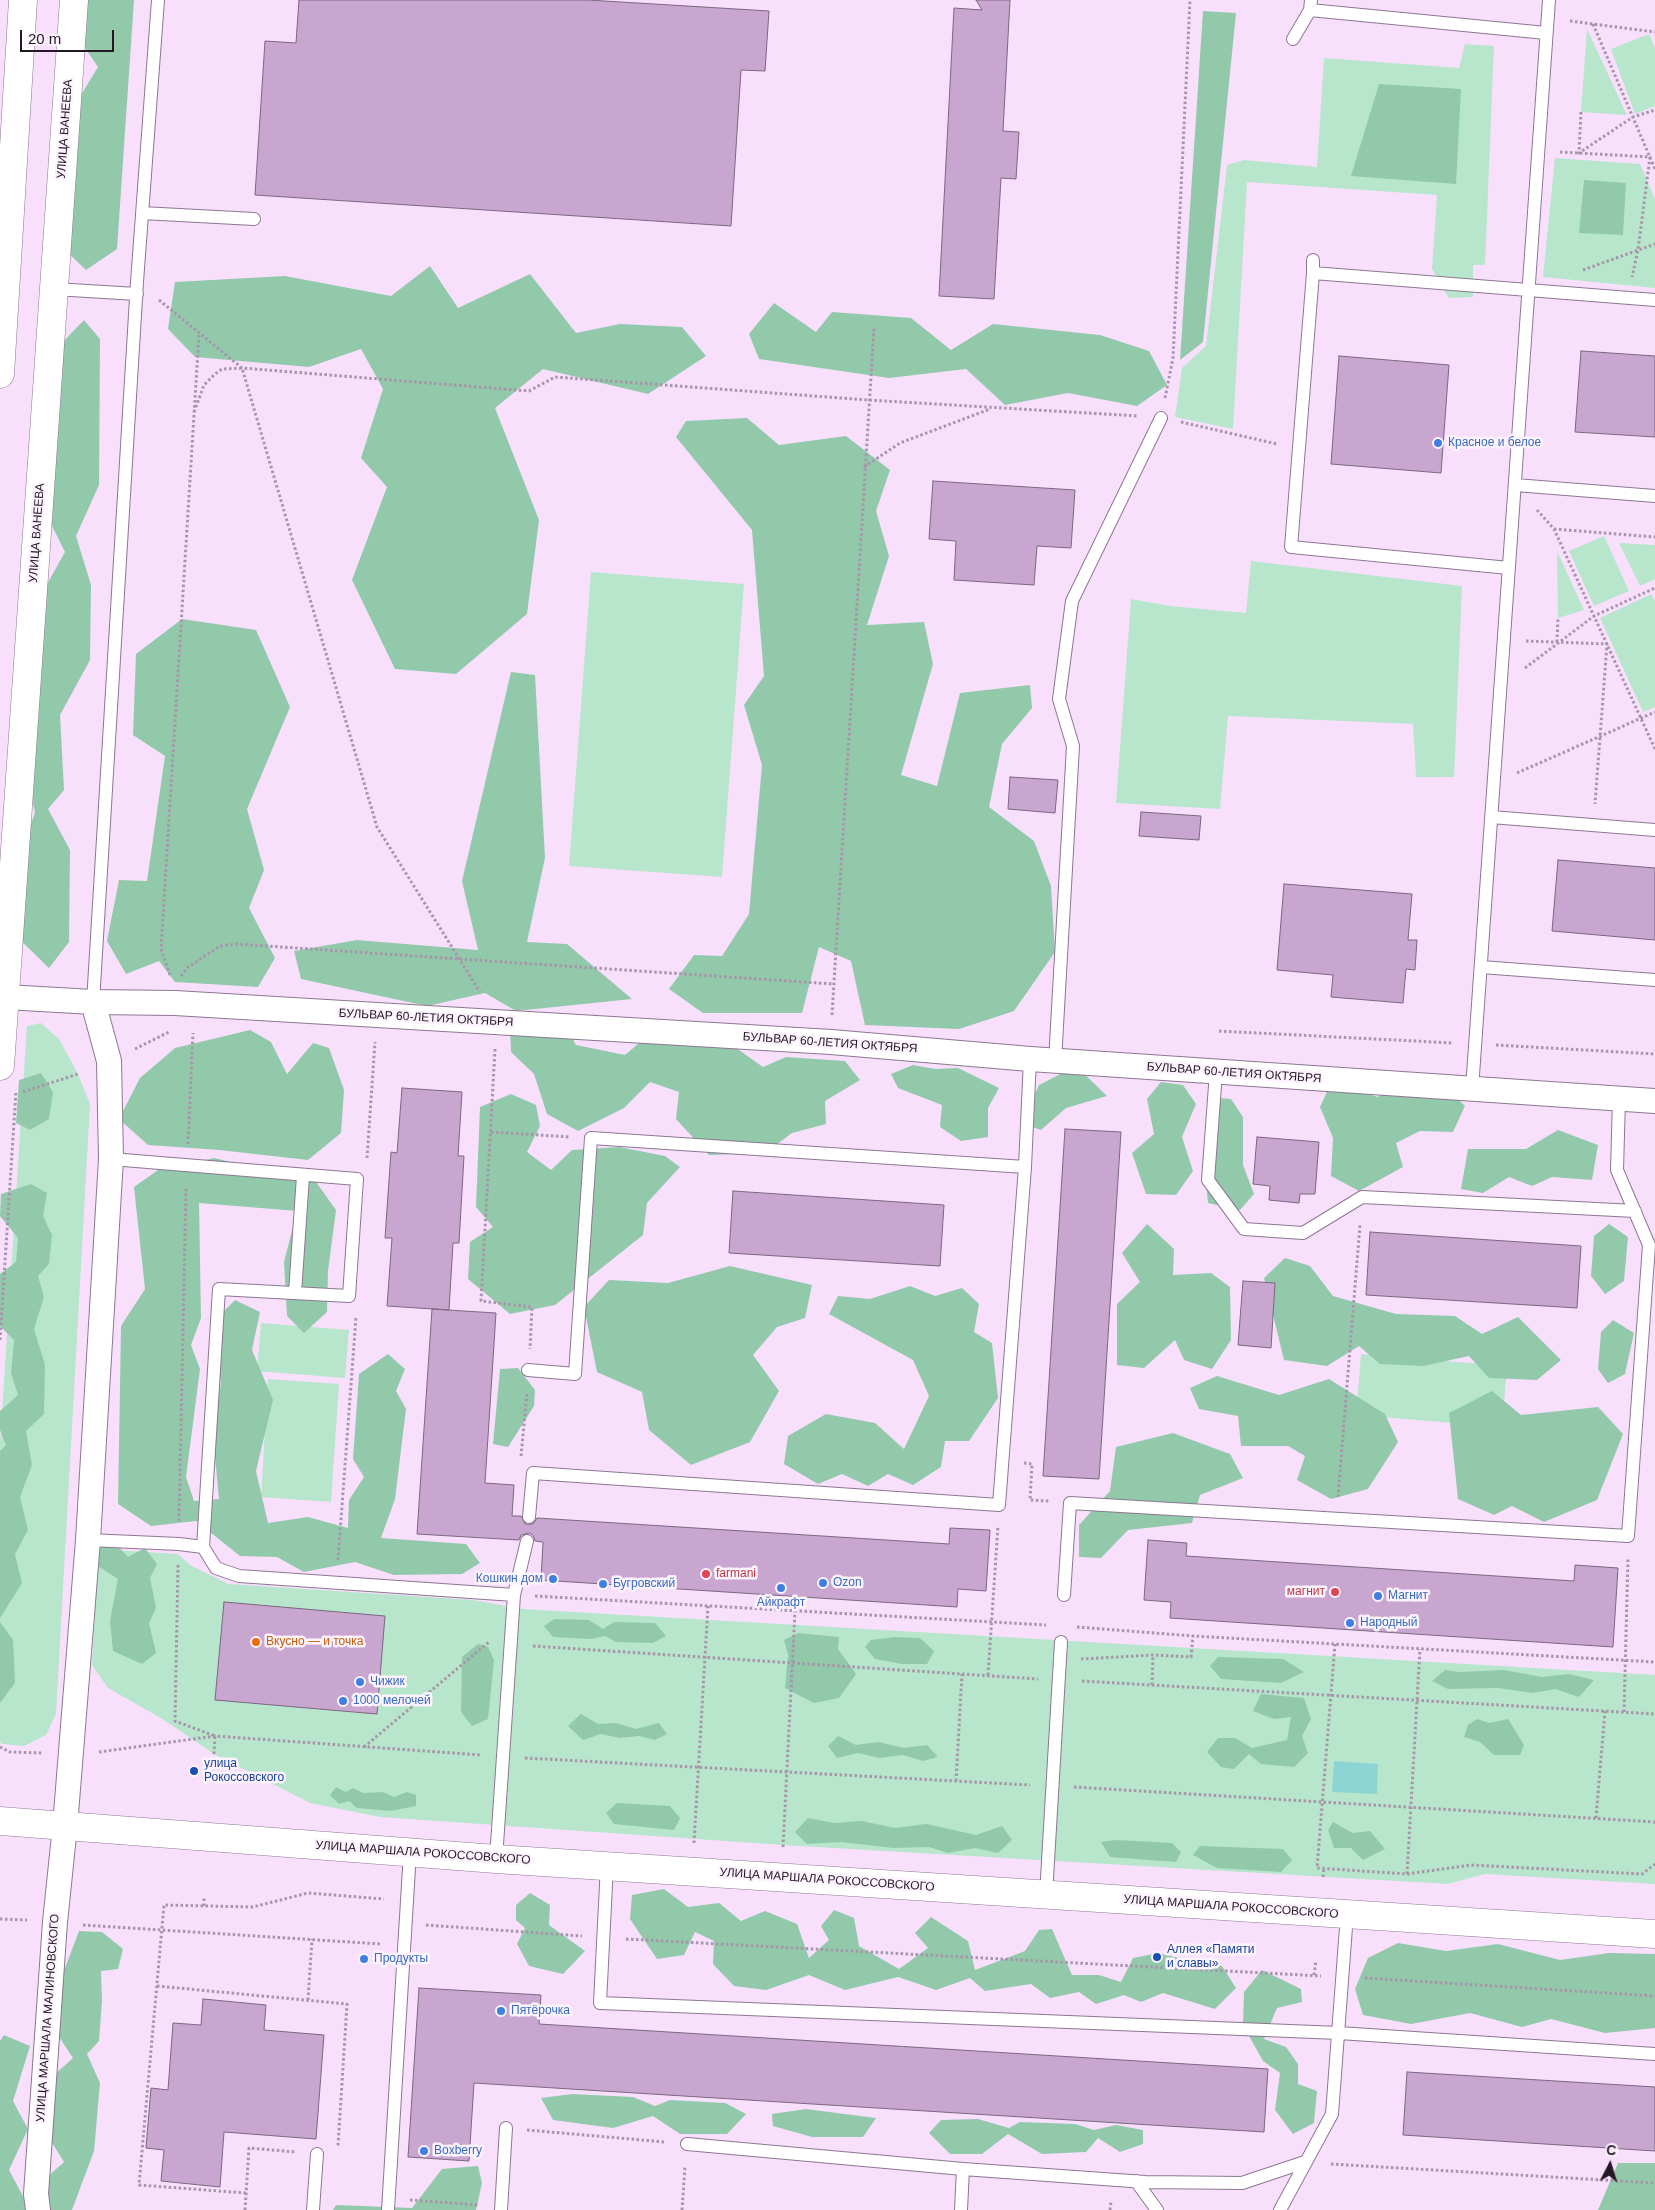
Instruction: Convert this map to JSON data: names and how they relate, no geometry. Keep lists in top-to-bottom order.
{
  "streets": {
    "street": [
      "УЛИЦА ВАНЕЕВА",
      "БУЛЬВАР 60-ЛЕТИЯ ОКТЯБРЯ",
      "УЛИЦА МАРШАЛА РОКОССОВСКОГО",
      "УЛИЦА МАРШАЛА МАЛИНОВСКОГО"
    ]
  },
  "crossings": [
    ["УЛИЦА ВАНЕЕВА", "БУЛЬВАР 60-ЛЕТИЯ ОКТЯБРЯ"],
    ["БУЛЬВАР 60-ЛЕТИЯ ОКТЯБРЯ", "УЛИЦА МАРШАЛА МАЛИНОВСКОГО"],
    ["УЛИЦА МАРШАЛА РОКОССОВСКОГО", "УЛИЦА МАРШАЛА МАЛИНОВСКОГО"]
  ],
  "places": [
    "Красное и белое",
    "farmani",
    "Кошкин дом",
    "Ozon",
    "Бугровский",
    "Айкрафт",
    "магнит",
    "Магнит",
    "Народный",
    "Вкусно — и точка",
    "Чижик",
    "1000 мелочей",
    "улица Рокоссовского",
    "Аллея «Памяти и славы»",
    "Продукты",
    "Пятёрочка",
    "Boxberry"
  ],
  "scale_bar": "20 m",
  "north": "top"
}
